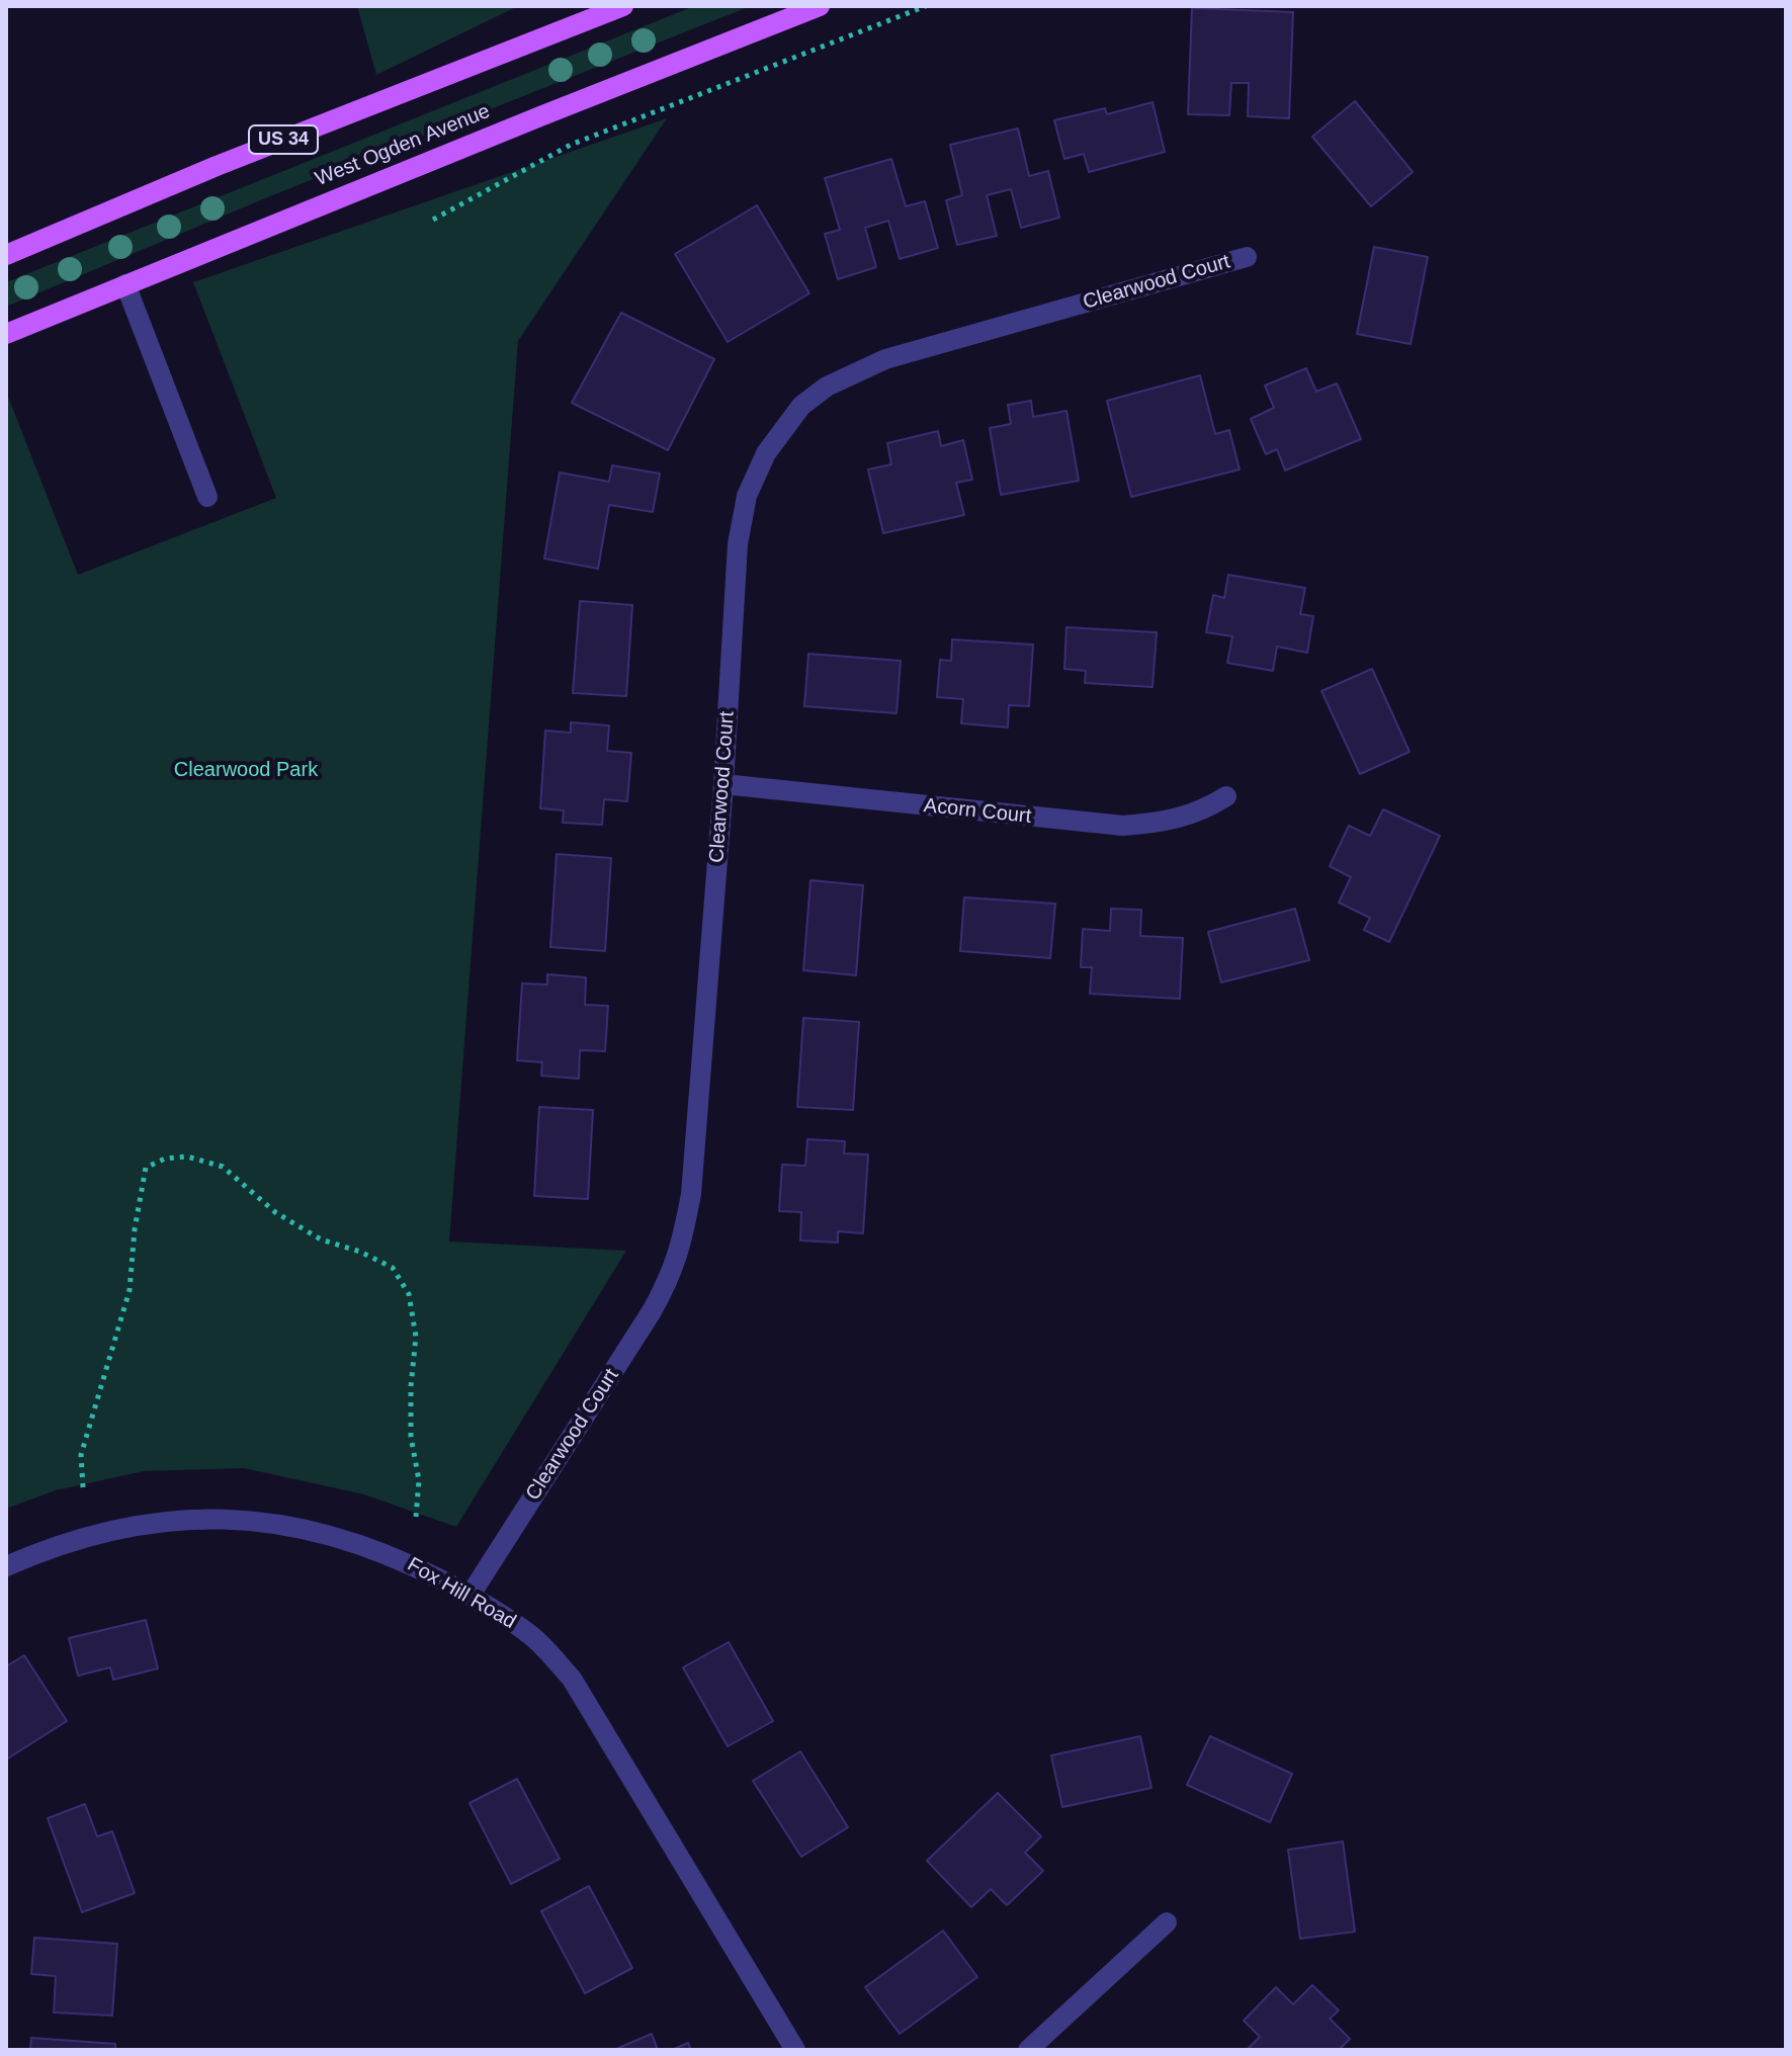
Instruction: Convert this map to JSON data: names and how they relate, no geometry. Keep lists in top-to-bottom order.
{
  "streets": {
    "main road": ["US 34", "West Ogden Avenue"],
    "street": ["Clearwood Court", "Acorn Court", "Fox Hill Road"]
  },
  "crossings": [
    ["Clearwood Court", "Acorn Court"],
    ["Clearwood Court", "Fox Hill Road"]
  ],
  "parks": ["Clearwood Park"]
}
